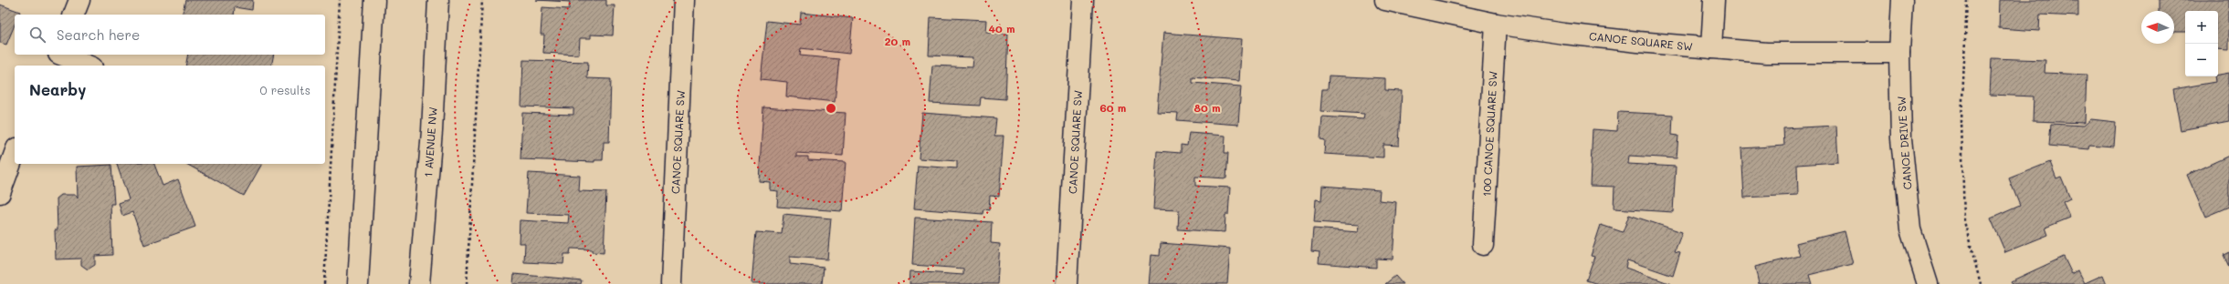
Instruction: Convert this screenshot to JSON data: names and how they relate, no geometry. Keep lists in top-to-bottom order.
{
  "streets": {
    "street": [
      "CANOE SQUARE SW",
      "100 CANOE SQUARE SW",
      "1 AVENUE NW",
      "CANOE DRIVE SW"
    ]
  },
  "crossings": [
    ["CANOE SQUARE SW", "100 CANOE SQUARE SW"],
    ["CANOE SQUARE SW", "CANOE DRIVE SW"]
  ],
  "north": "left",
  "page": {
    "map_buttons": ["+", "−"],
    "search": "Search here",
    "heading": ["Nearby", "0 results"]
  },
  "rings": [
    "40 m",
    "20 m",
    "60 m",
    "80 m"
  ]
}
